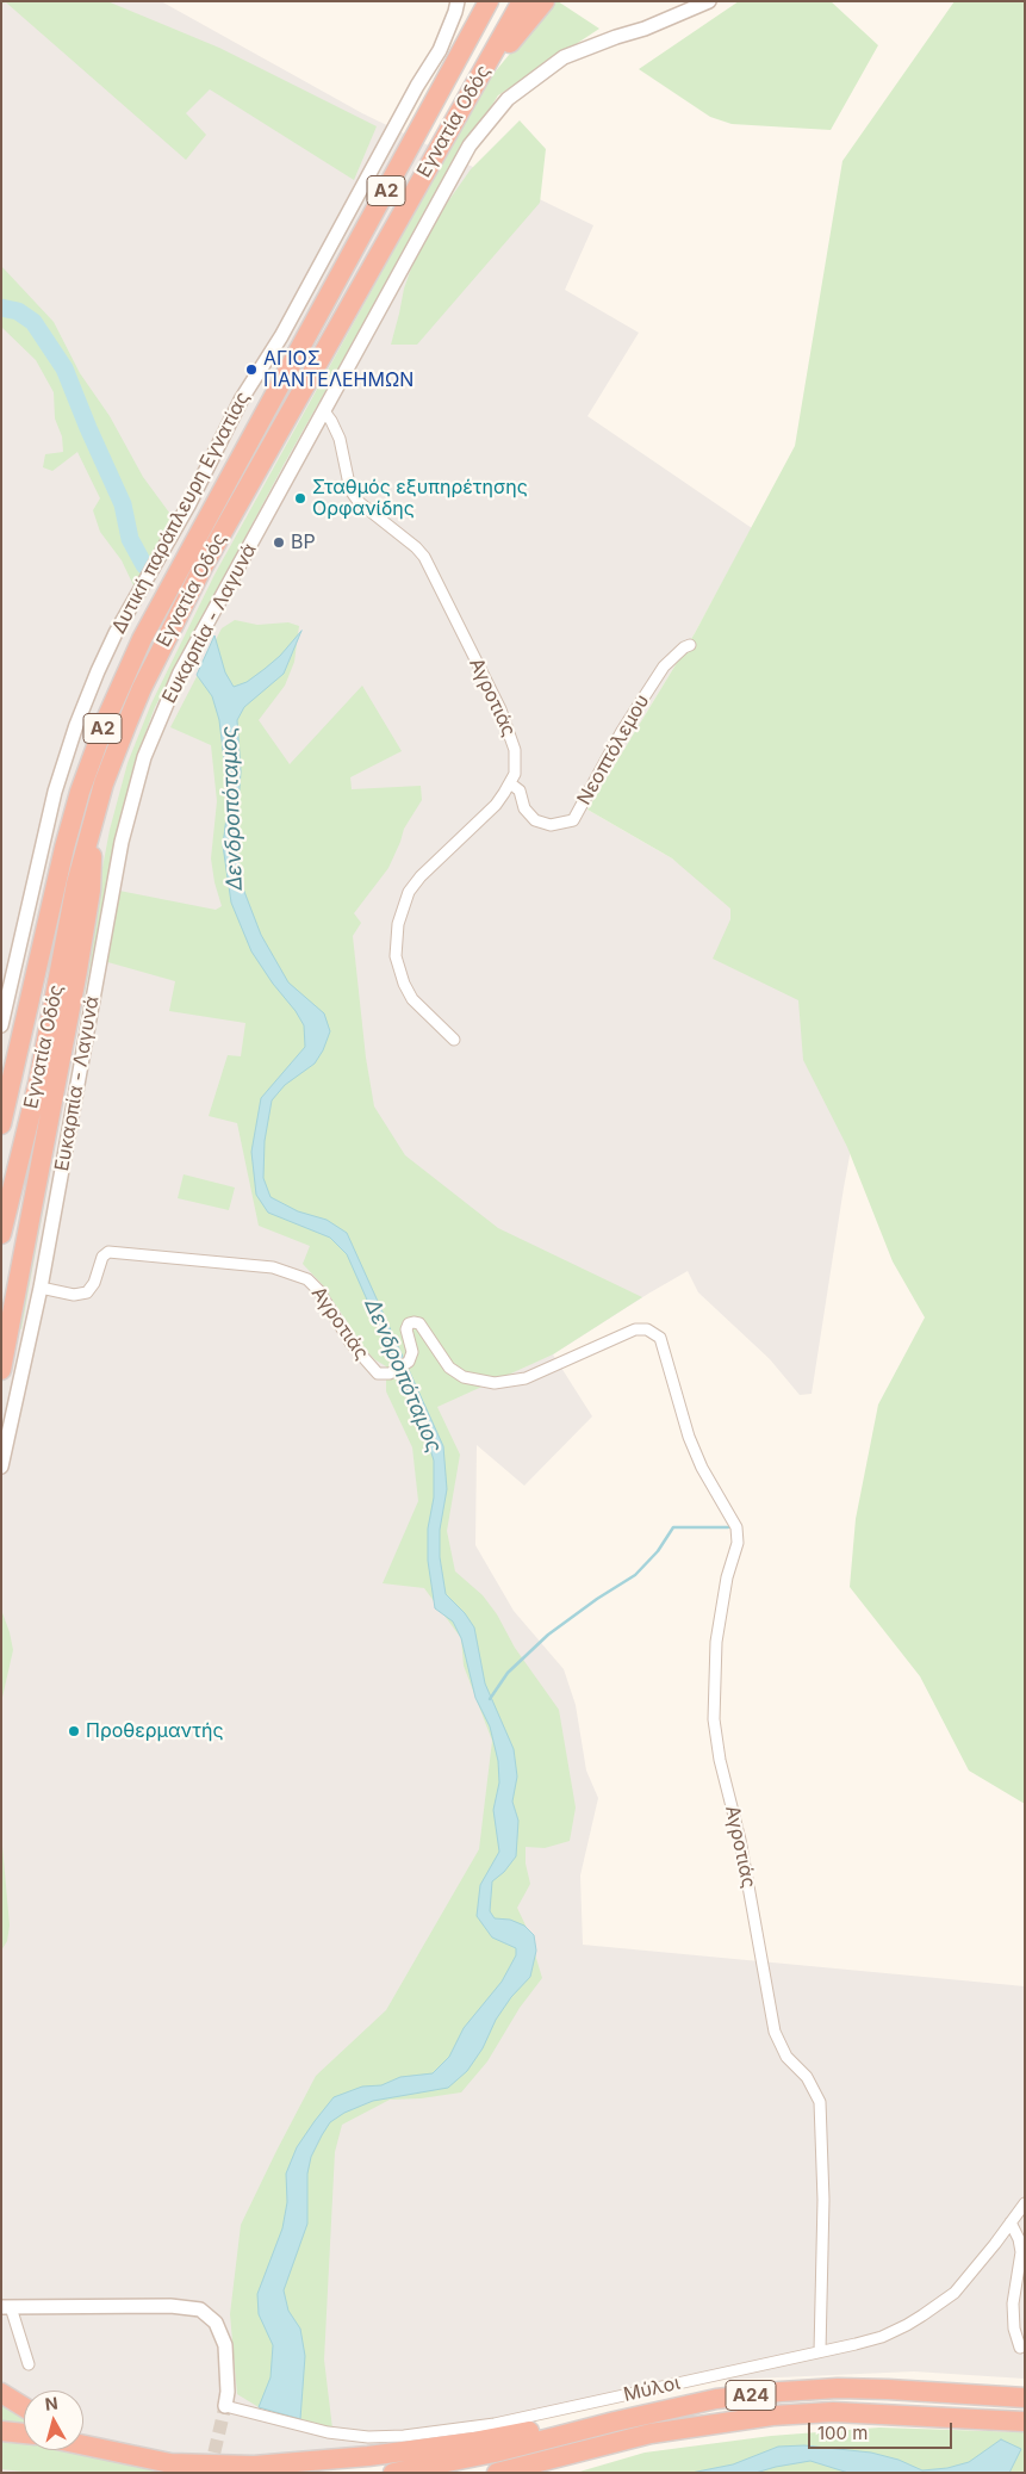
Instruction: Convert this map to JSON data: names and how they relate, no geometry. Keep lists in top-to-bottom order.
{
  "streets": {
    "highway": ["Εγνατία Οδός", "Α2", "Α24"],
    "street": [
      "Δυτική παράπλευρη Εγνατίας",
      "Ευκαρπία - Λαγυνά",
      "Αγροτιάς",
      "Νεοπτόλεμου",
      "Μύλοι"
    ]
  },
  "crossings": [
    ["Ευκαρπία - Λαγυνά", "Αγροτιάς"],
    ["Αγροτιάς", "Νεοπτόλεμου"],
    ["Αγροτιάς", "Μύλοι"]
  ],
  "water": ["Δενδροπόταμος"],
  "places": [
    "ΑΓΙΟΣ ΠΑΝΤΕΛΕΗΜΩΝ",
    "Σταθμός εξυπηρέτησης Ορφανίδης",
    "BP",
    "Προθερμαντής"
  ],
  "scale_bar": "100 m",
  "north": "top"
}
